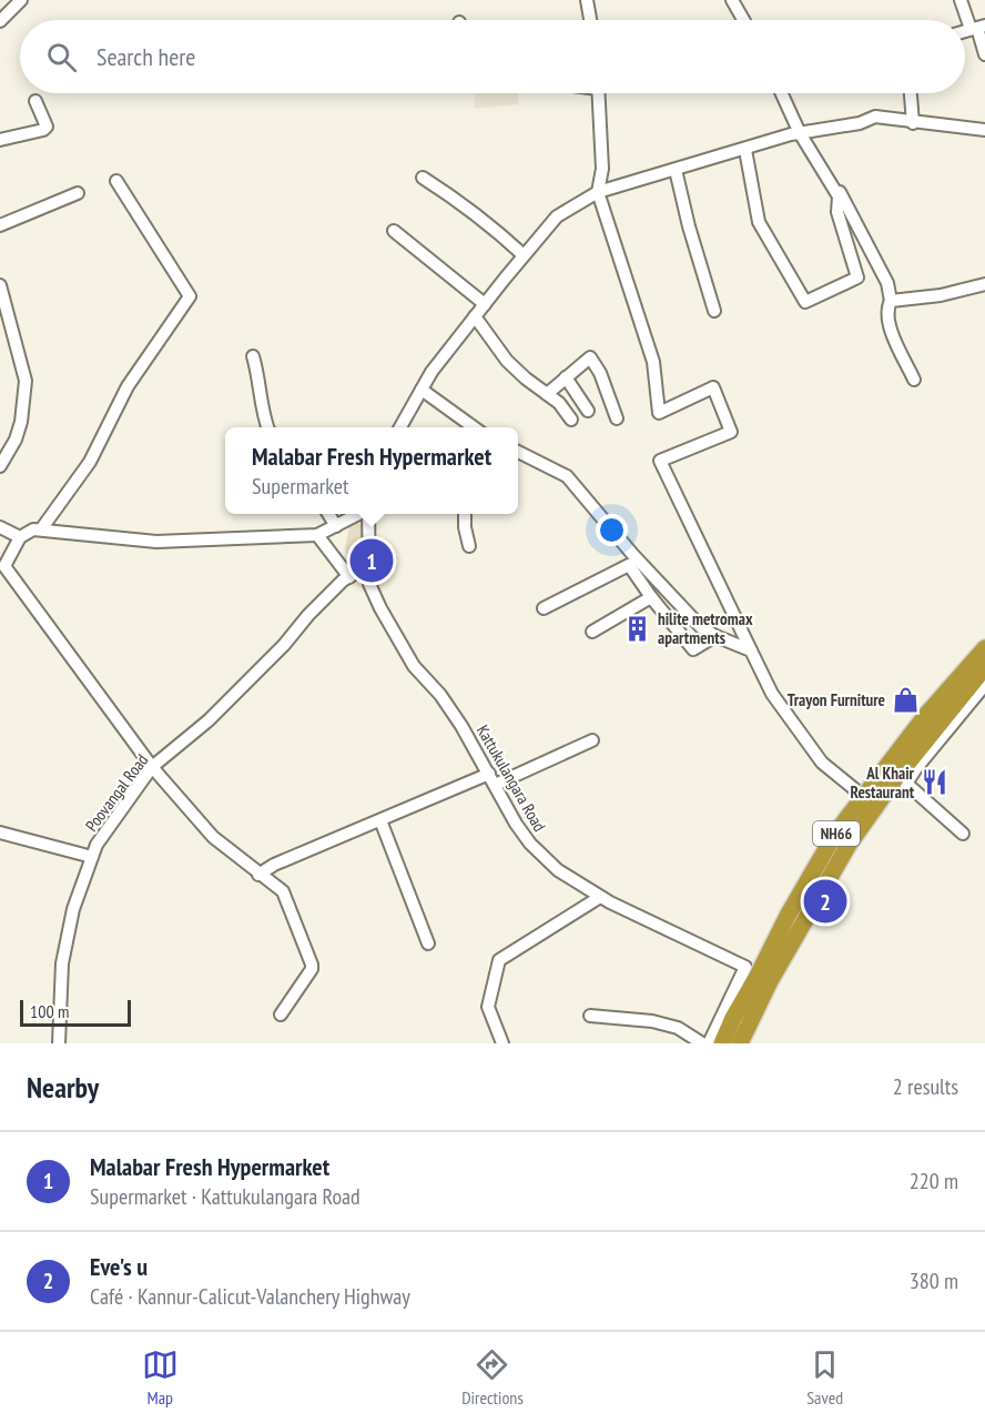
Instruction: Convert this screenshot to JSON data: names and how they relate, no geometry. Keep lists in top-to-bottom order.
{
  "streets": {
    "highway": ["NH66"],
    "street": ["Kattukulangara Road", "Poovangal Road"]
  },
  "crossings": [
    ["Kattukulangara Road", "Poovangal Road"]
  ],
  "places": {
    "building": ["hilite metromax apartments"],
    "shop": ["Trayon Furniture"],
    "restaurant": ["Al Khair Restaurant"]
  },
  "scale_bar": "100 m",
  "page": {
    "search": "Search here",
    "popup": ["Malabar Fresh Hypermarket", "Supermarket"],
    "pins": ["1", "2"],
    "scale": "100 m",
    "heading": ["Nearby", "2 results"],
    "list": [
      {
        "mark": "1",
        "name": "Malabar Fresh Hypermarket",
        "note": "Supermarket · Kattukulangara Road",
        "value": "220 m"
      },
      {
        "mark": "2",
        "name": "Eve's u",
        "note": "Café · Kannur-Calicut-Valanchery Highway",
        "value": "380 m"
      }
    ],
    "nav": ["Map", "Directions", "Saved"]
  }
}
